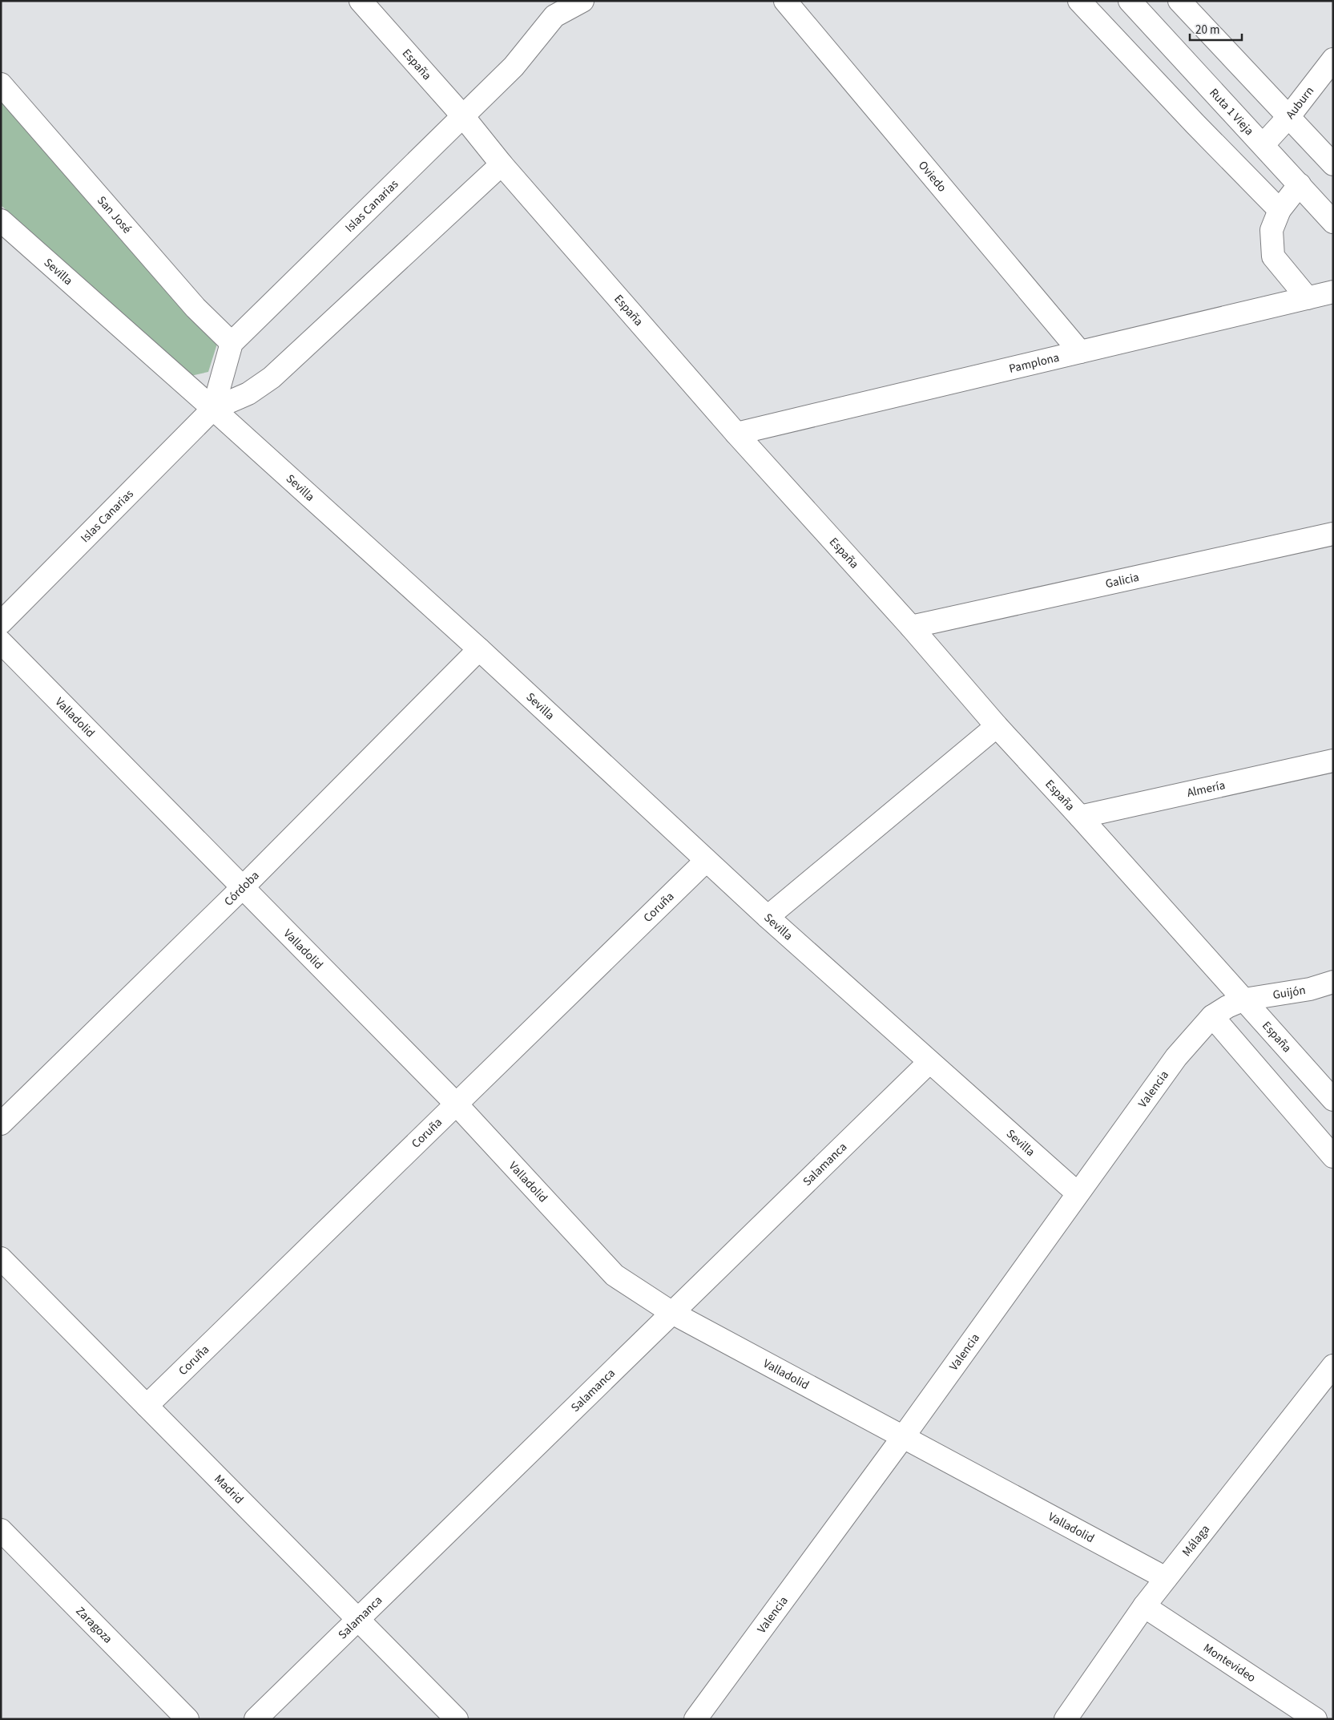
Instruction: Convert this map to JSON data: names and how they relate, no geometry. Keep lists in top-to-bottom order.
{
  "streets": {
    "street": [
      "España",
      "Auburn",
      "Ruta 1 Vieja",
      "Oviedo",
      "Islas Canarias",
      "San José",
      "Sevilla",
      "Pamplona",
      "Galicia",
      "Valladolid",
      "Almería",
      "Córdoba",
      "Coruña",
      "Guijón",
      "Valencia",
      "Salamanca",
      "Madrid",
      "Málaga",
      "Zaragoza",
      "Montevideo"
    ]
  },
  "crossings": [
    ["España", "Islas Canarias"],
    ["España", "Pamplona"],
    ["España", "Galicia"],
    ["España", "Almería"],
    ["España", "Guijón"],
    ["España", "Valencia"],
    ["Auburn", "Ruta 1 Vieja"],
    ["Oviedo", "Pamplona"],
    ["Islas Canarias", "San José"],
    ["Islas Canarias", "Sevilla"],
    ["Sevilla", "Córdoba"],
    ["Sevilla", "Coruña"],
    ["Sevilla", "Valencia"],
    ["Sevilla", "Salamanca"],
    ["Valladolid", "Córdoba"],
    ["Valladolid", "Coruña"],
    ["Valladolid", "Valencia"],
    ["Valladolid", "Salamanca"],
    ["Valladolid", "Málaga"],
    ["Coruña", "Madrid"],
    ["Guijón", "Valencia"],
    ["Salamanca", "Madrid"],
    ["Málaga", "Montevideo"]
  ],
  "scale_bar": "20 m"
}
